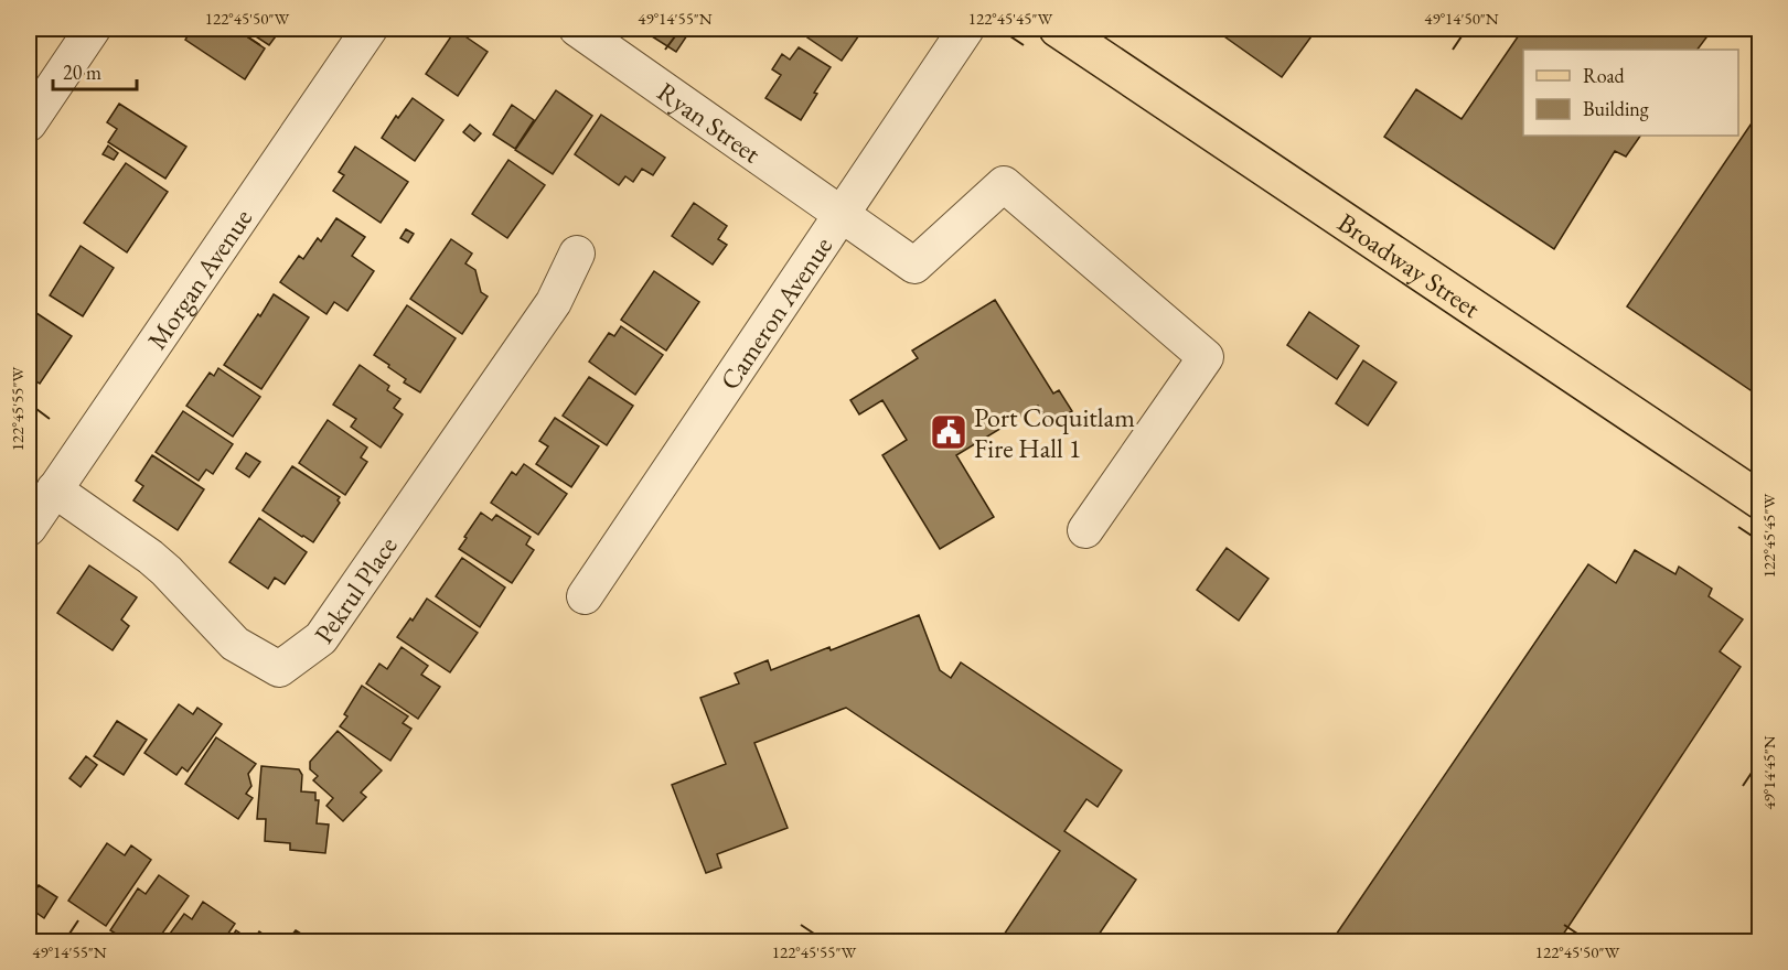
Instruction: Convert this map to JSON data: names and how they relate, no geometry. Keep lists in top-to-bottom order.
{
  "streets": {
    "main road": ["Broadway Street"],
    "street": [
      "Ryan Street",
      "Morgan Avenue",
      "Cameron Avenue",
      "Pekrul Place"
    ]
  },
  "crossings": [
    ["Ryan Street", "Cameron Avenue"],
    ["Morgan Avenue", "Pekrul Place"]
  ],
  "places": {
    "public building": ["Port Coquitlam Fire Hall 1"]
  },
  "legend": ["Road", "Building"],
  "scale_bar": "20 m",
  "coordinates": [
    "122°45'50\"W",
    "49°14'55\"N",
    "122°45'45\"W",
    "49°14'50\"N",
    "122°45'55\"W",
    "49°14'45\"N"
  ]
}
